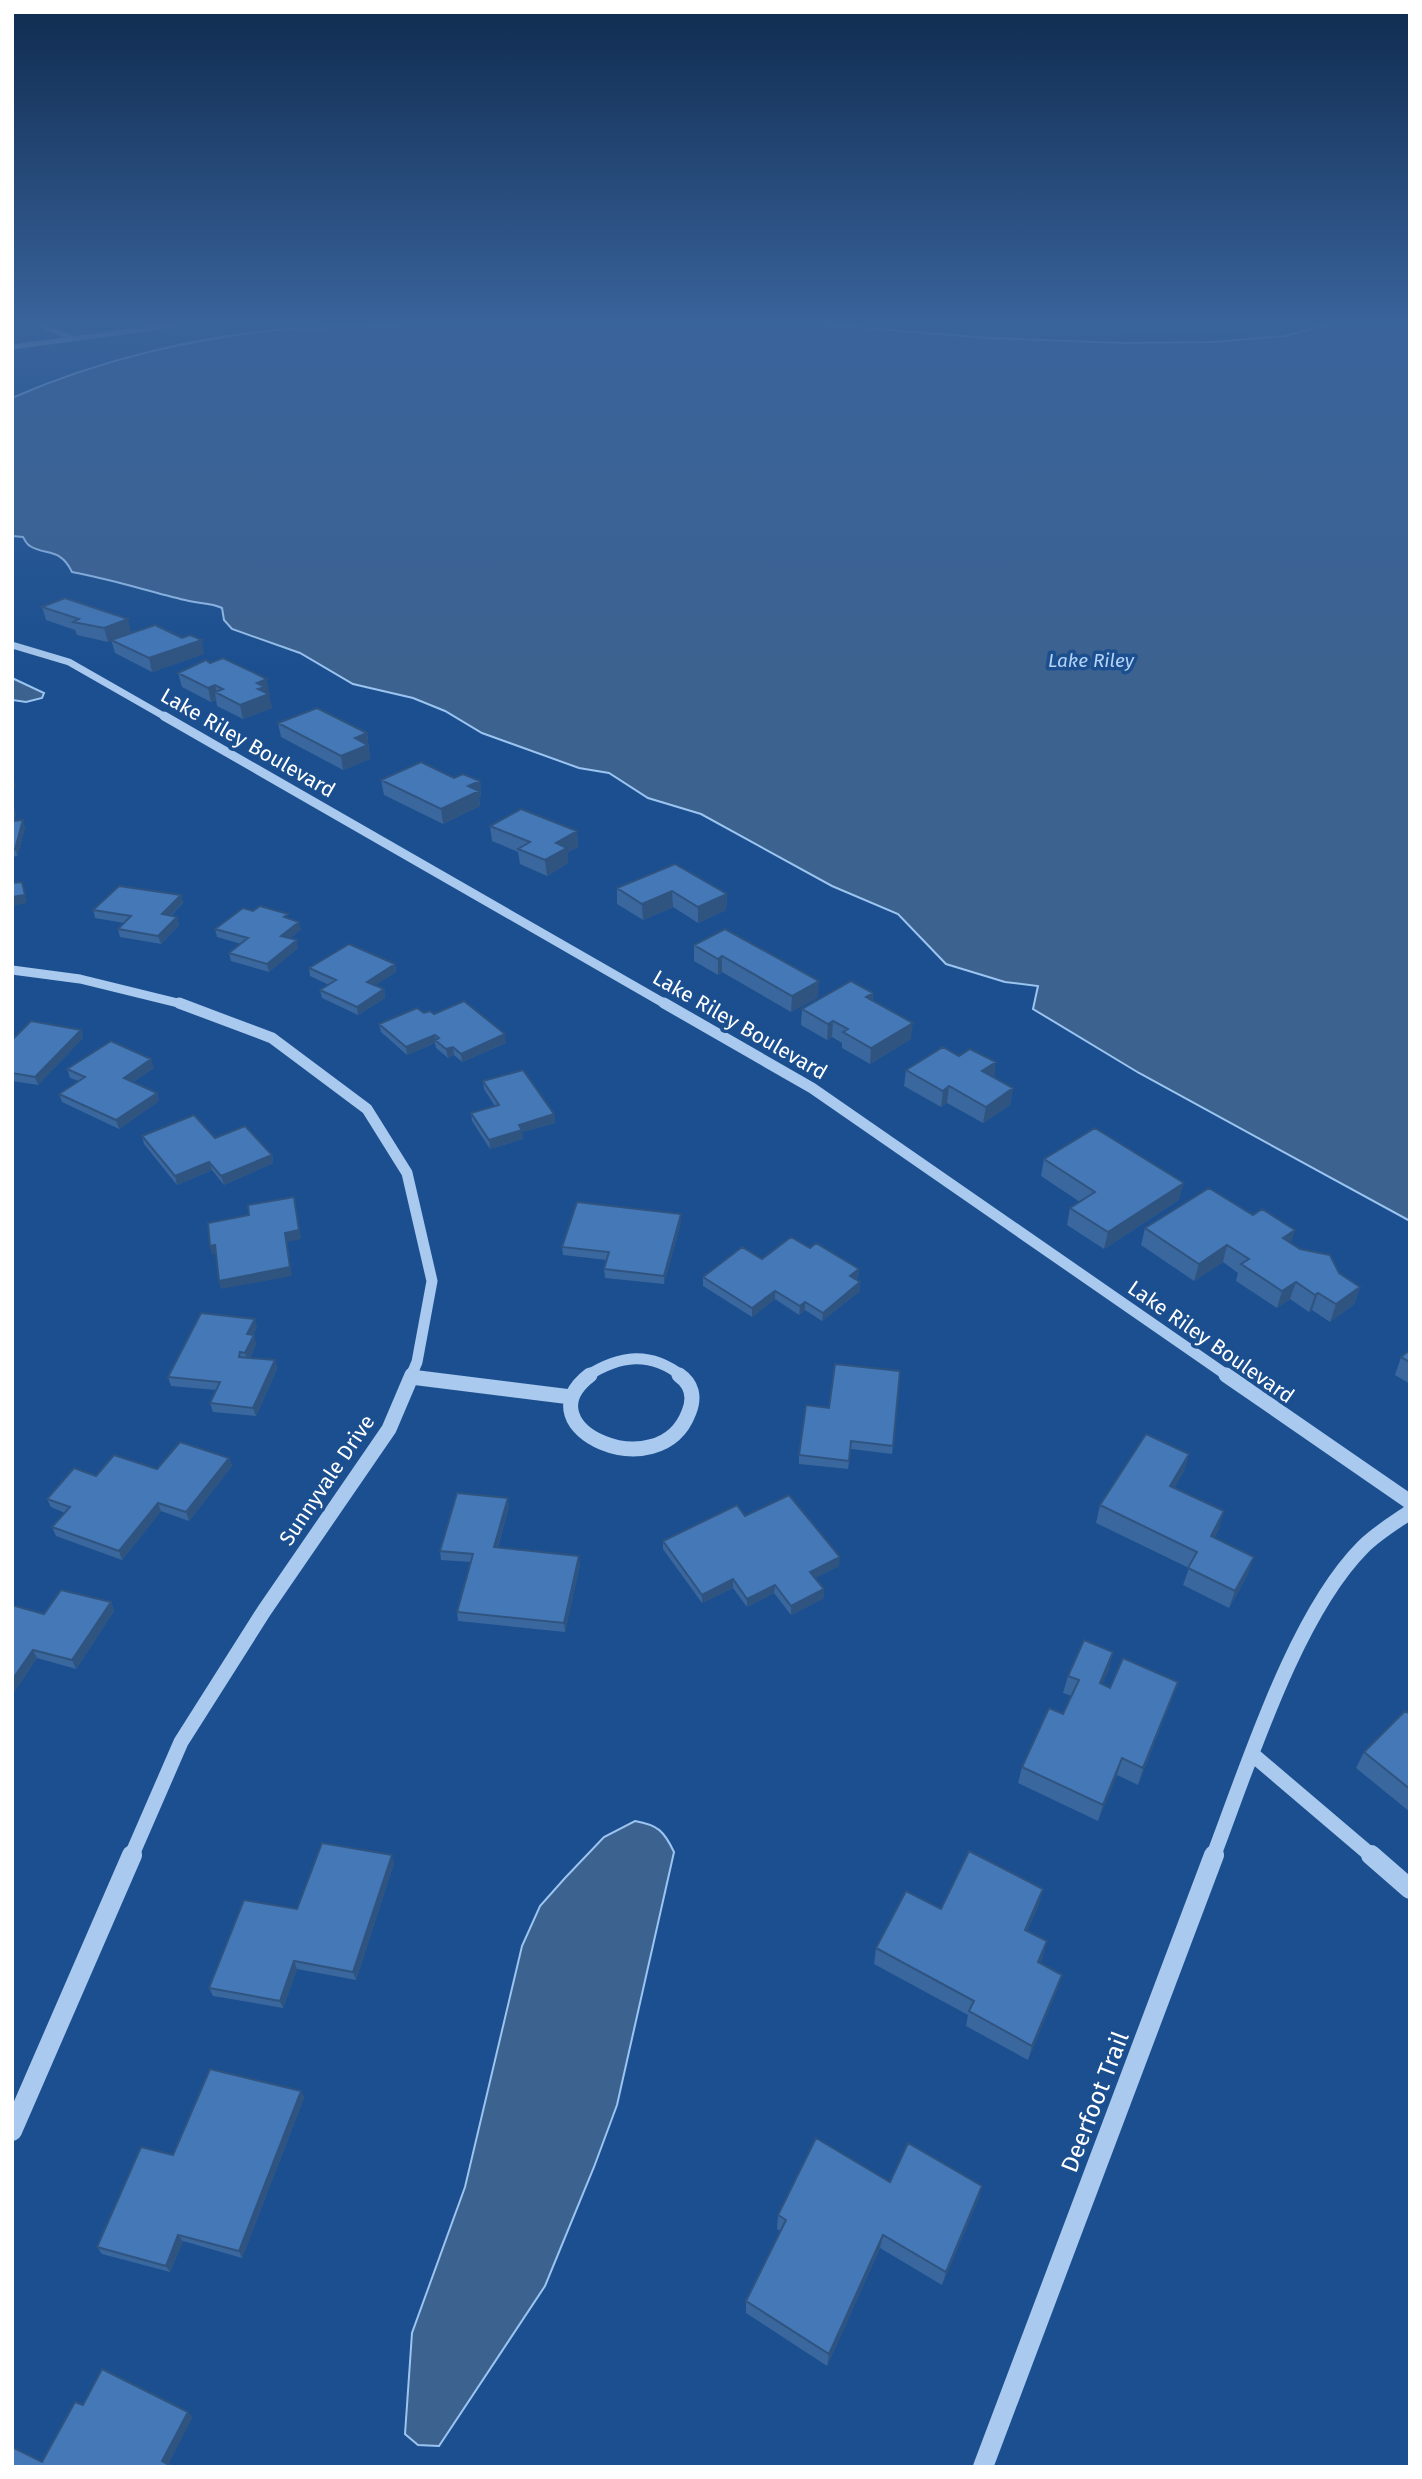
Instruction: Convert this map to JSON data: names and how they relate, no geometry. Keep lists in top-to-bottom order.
{
  "streets": {
    "street": ["Lake Riley Boulevard", "Sunnyvale Drive", "Deerfoot Trail"]
  },
  "water": ["Lake Riley"]
}
